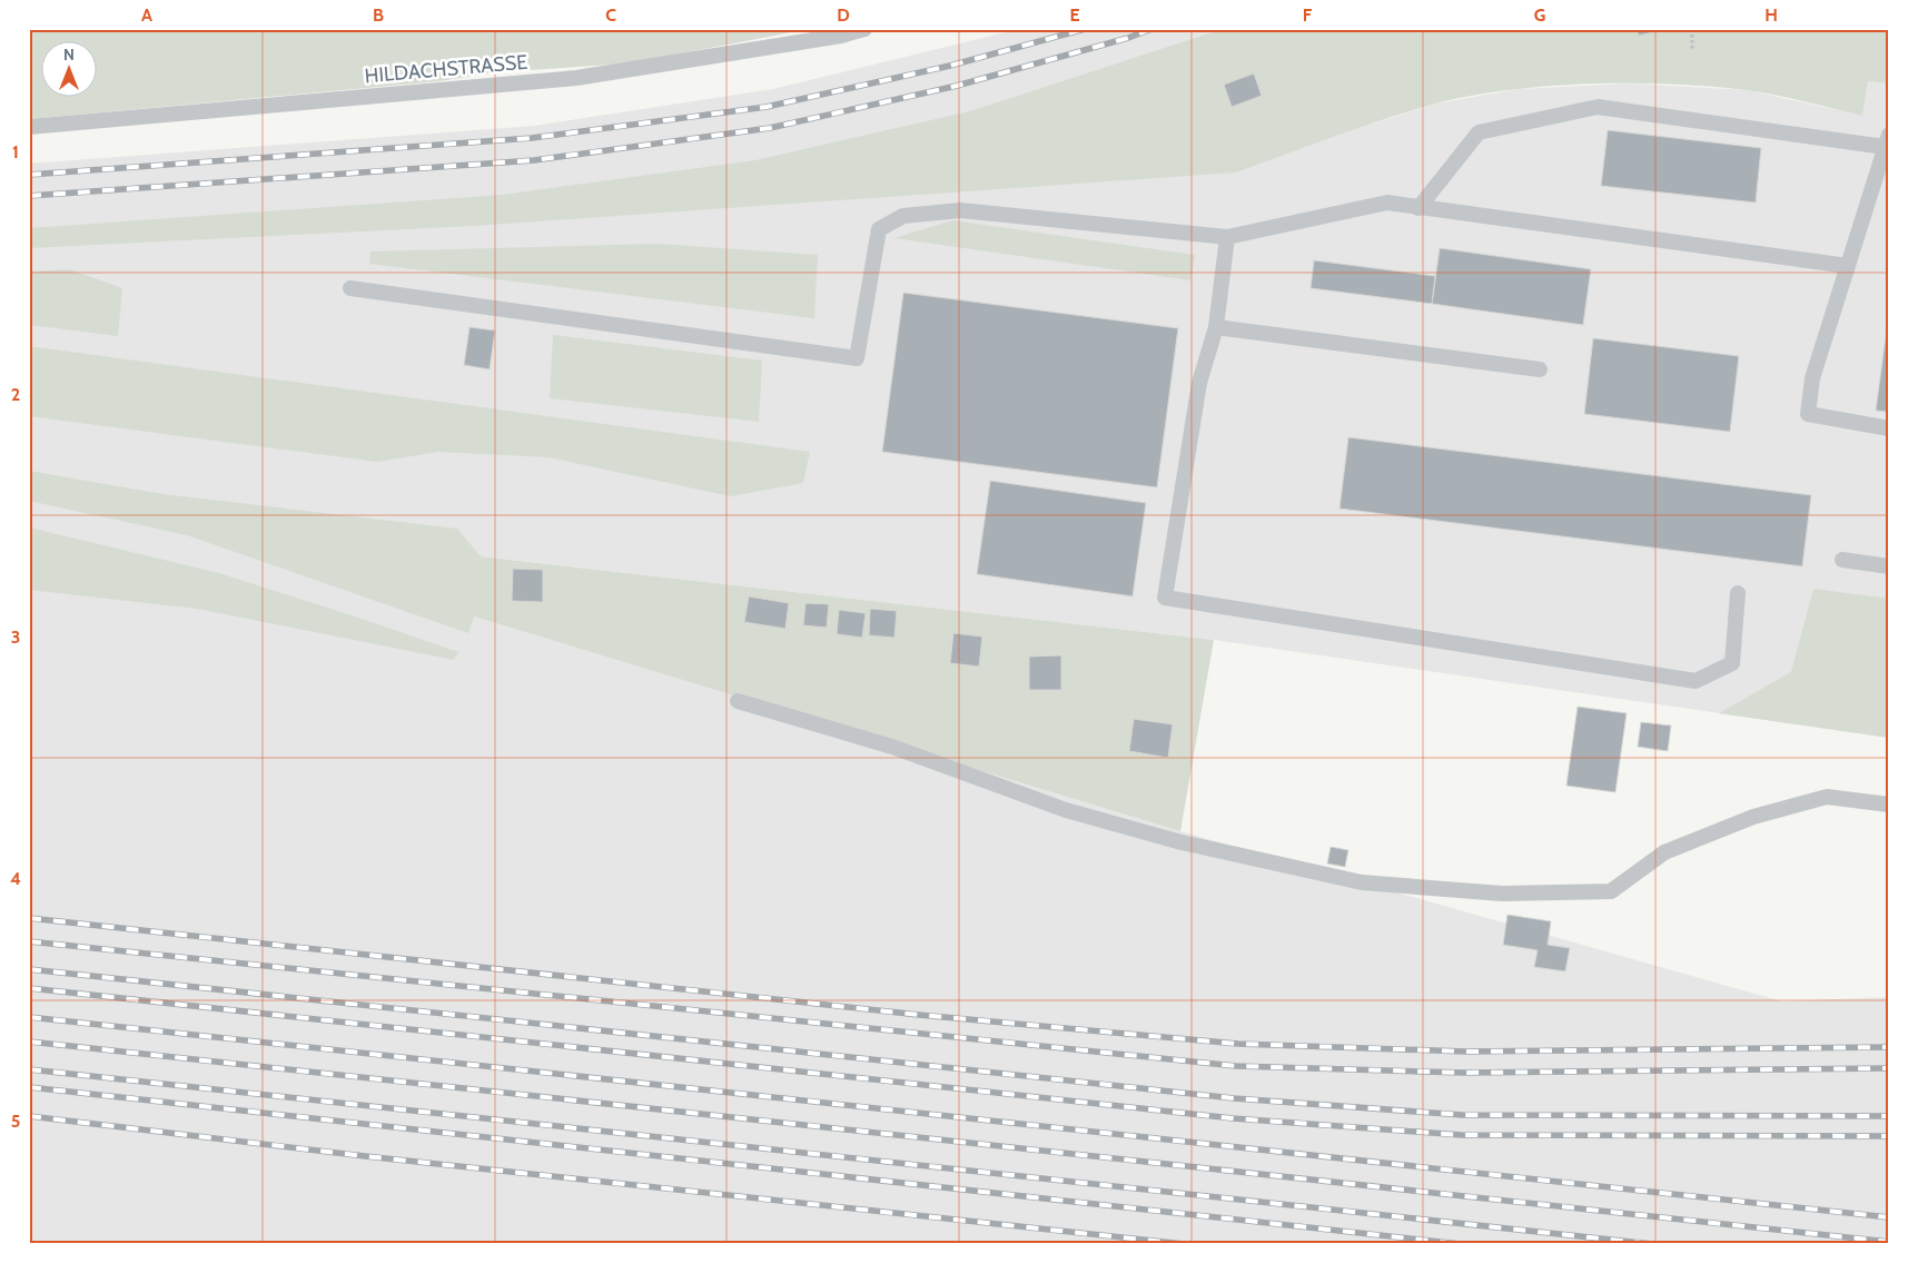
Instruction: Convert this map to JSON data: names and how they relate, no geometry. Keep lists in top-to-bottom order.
{
  "streets": {
    "lane": ["HILDACHSTRASSE"]
  },
  "north": "top",
  "grid": {
    "columns": [
      "A",
      "B",
      "C",
      "D",
      "E",
      "F",
      "G",
      "H"
    ],
    "rows": [
      "1",
      "2",
      "3",
      "4",
      "5"
    ]
  }
}
